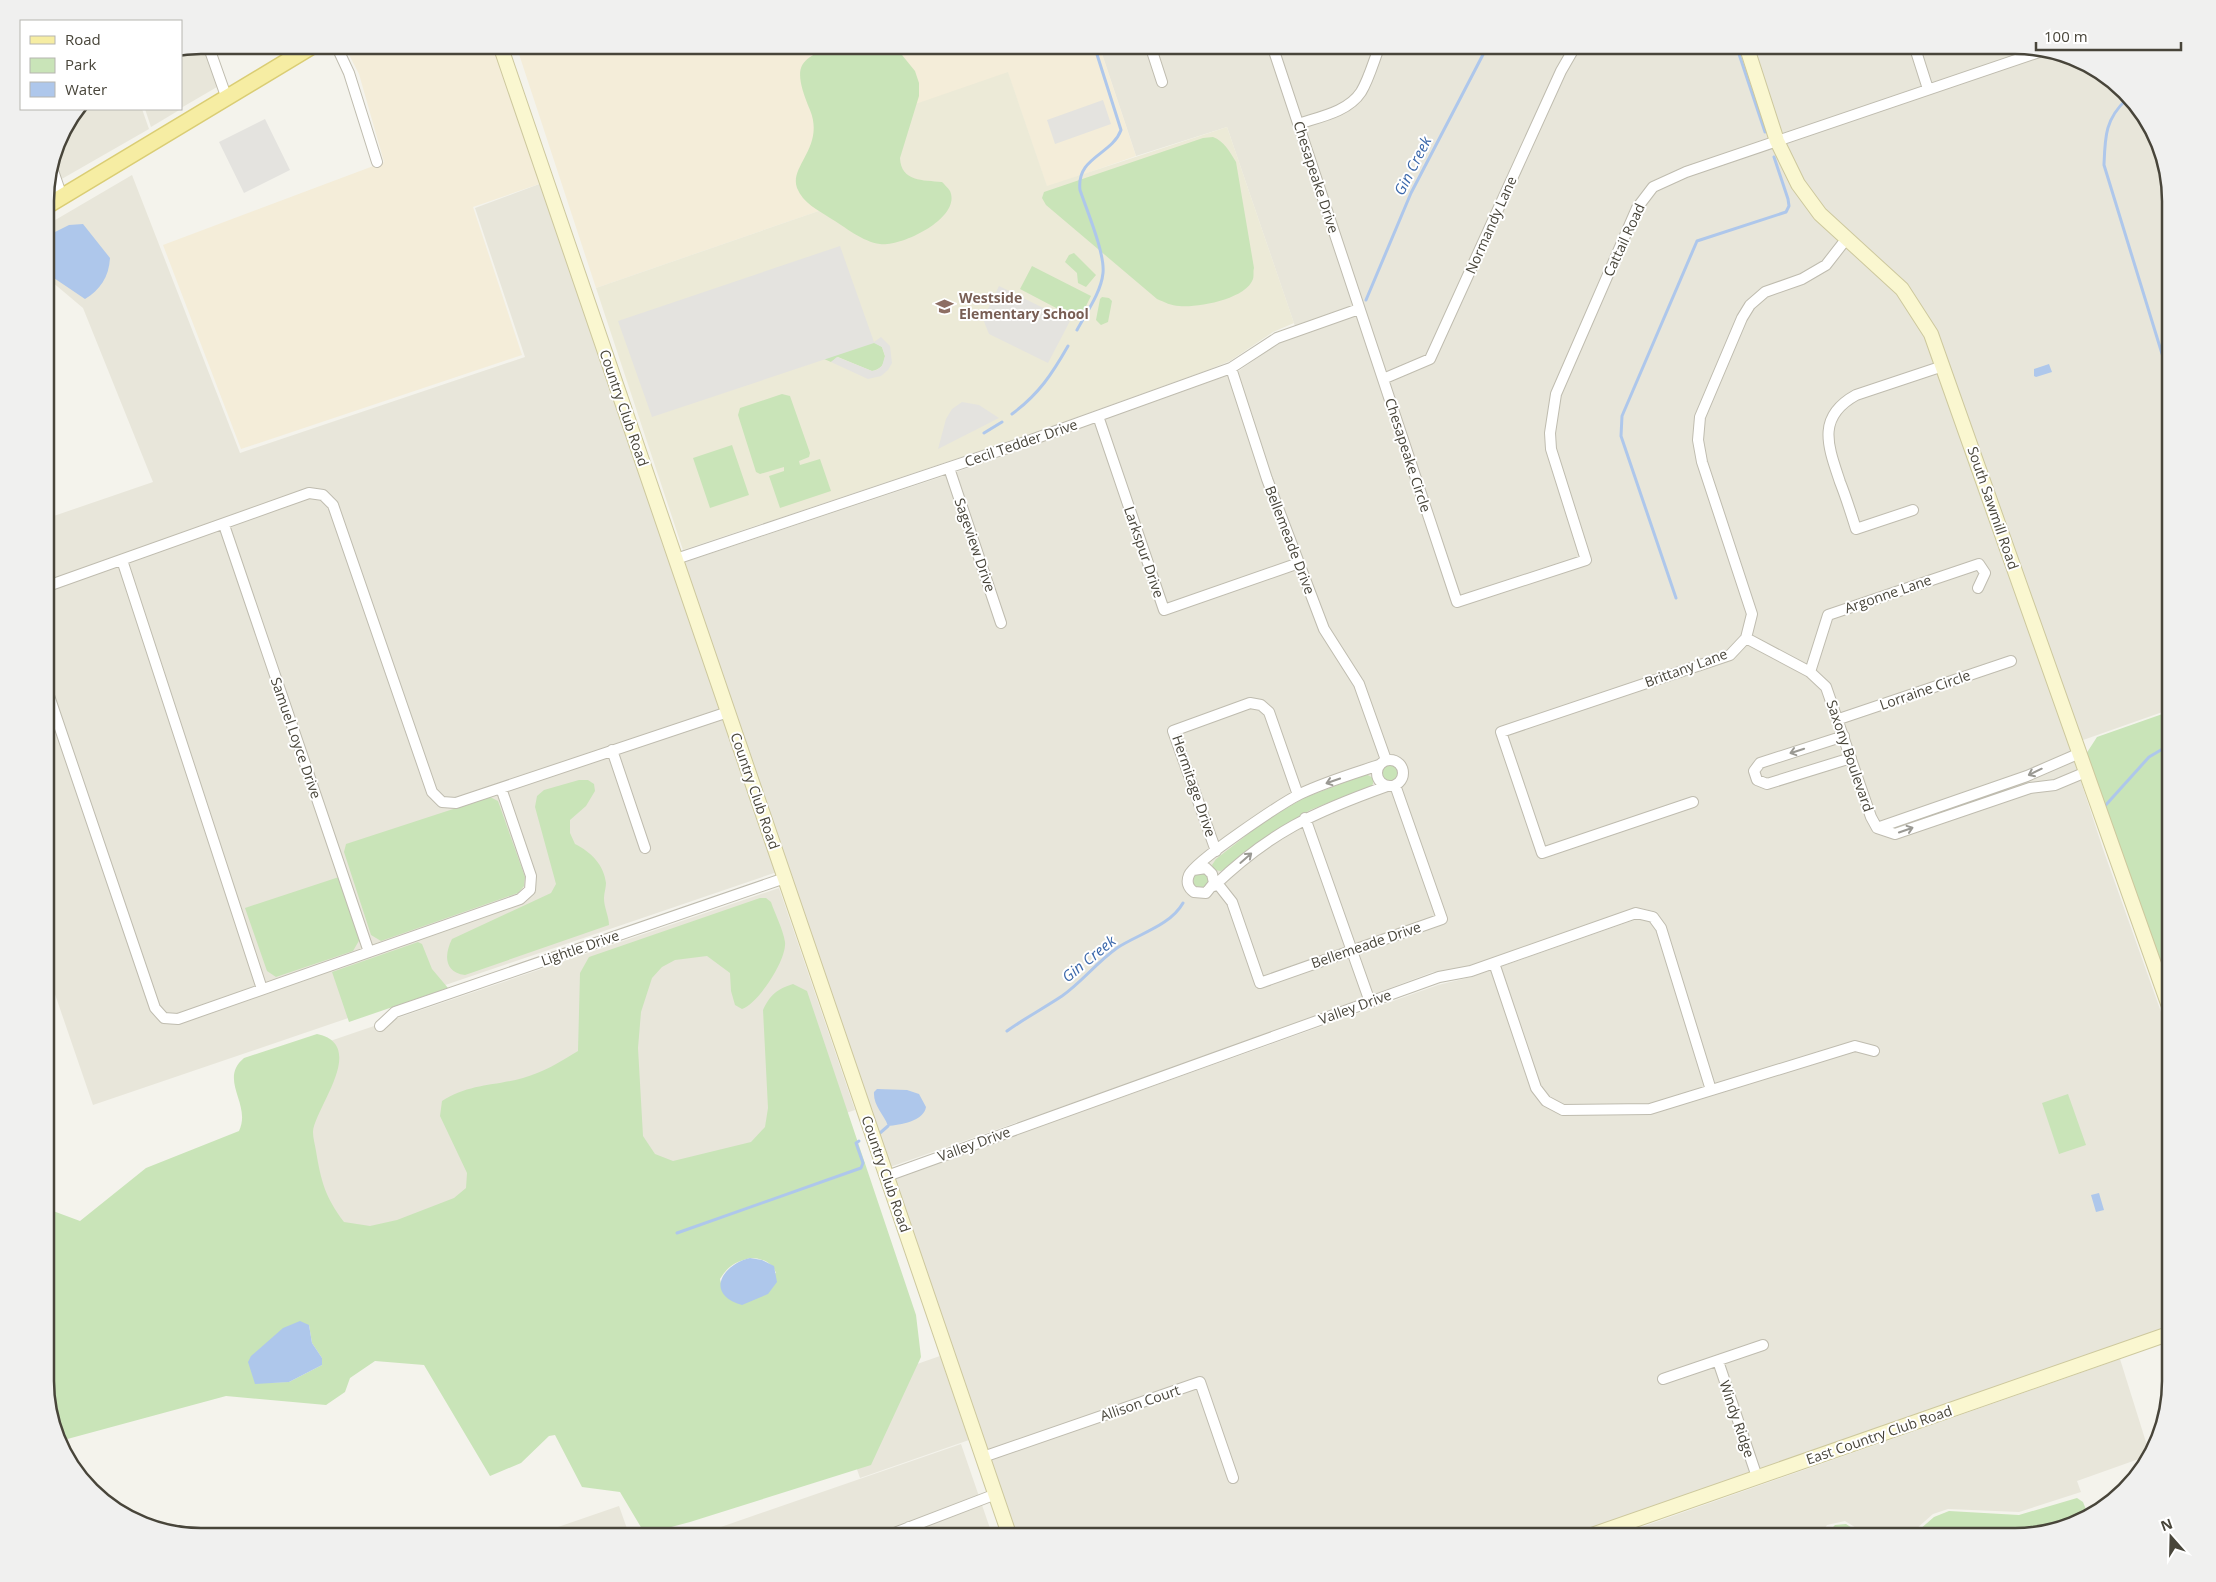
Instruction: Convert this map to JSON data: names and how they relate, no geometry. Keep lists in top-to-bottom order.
{
  "streets": {
    "street": [
      "Chesapeake Drive",
      "Normandy Lane",
      "Cattail Road",
      "Country Club Road",
      "Cecil Tedder Drive",
      "Chesapeake Circle",
      "South Sawmill Road",
      "Bellemeade Drive",
      "Sageview Drive",
      "Larkspur Drive",
      "Argonne Lane",
      "Brittany Lane",
      "Lorraine Circle",
      "Samuel Loyce Drive",
      "Saxony Boulevard",
      "Hermitage Drive",
      "Lightle Drive",
      "Valley Drive",
      "Allison Court",
      "Windy Ridge",
      "East Country Club Road"
    ]
  },
  "crossings": [
    ["Chesapeake Drive", "Cecil Tedder Drive"],
    ["Chesapeake Drive", "Chesapeake Circle"],
    ["Normandy Lane", "Chesapeake Circle"],
    ["Cattail Road", "Chesapeake Circle"],
    ["Cattail Road", "South Sawmill Road"],
    ["Country Club Road", "Cecil Tedder Drive"],
    ["Country Club Road", "Lightle Drive"],
    ["Country Club Road", "Valley Drive"],
    ["Country Club Road", "Allison Court"],
    ["Cecil Tedder Drive", "Chesapeake Circle"],
    ["Cecil Tedder Drive", "Bellemeade Drive"],
    ["Cecil Tedder Drive", "Sageview Drive"],
    ["Cecil Tedder Drive", "Larkspur Drive"],
    ["South Sawmill Road", "Saxony Boulevard"],
    ["Bellemeade Drive", "Larkspur Drive"],
    ["Argonne Lane", "Saxony Boulevard"],
    ["Brittany Lane", "Saxony Boulevard"],
    ["Lorraine Circle", "Saxony Boulevard"],
    ["Windy Ridge", "East Country Club Road"]
  ],
  "water": ["Gin Creek"],
  "places": {
    "school or university": ["Westside Elementary School"]
  },
  "legend": ["Road", "Park", "Water"],
  "scale_bar": "100 m",
  "north": "top"
}
